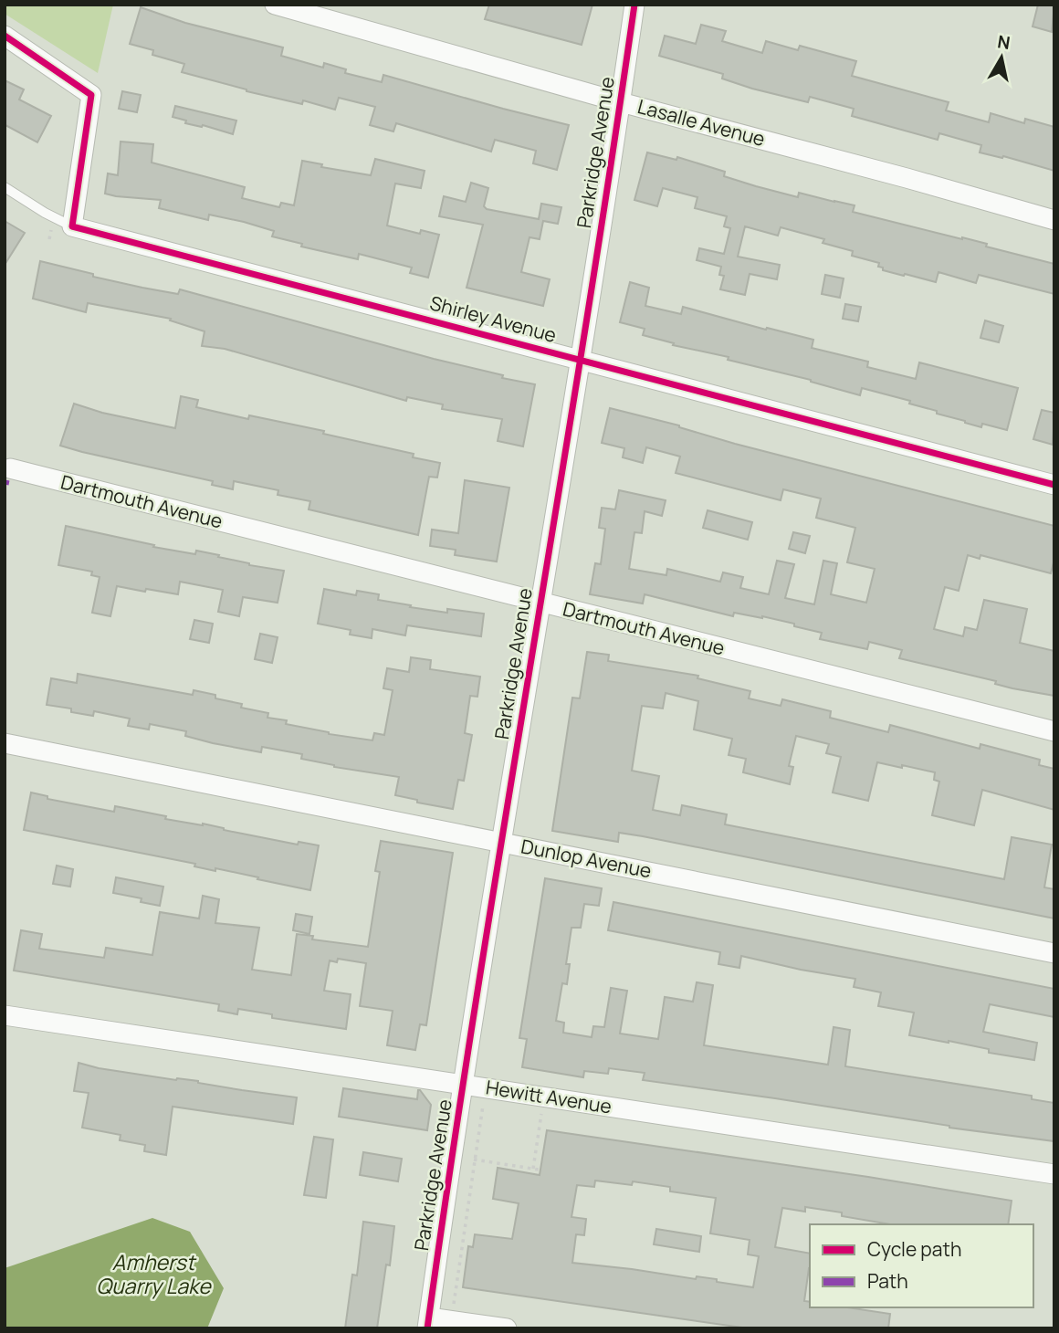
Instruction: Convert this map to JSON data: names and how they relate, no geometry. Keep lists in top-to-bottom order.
{
  "streets": {
    "street": [
      "Lasalle Avenue",
      "Parkridge Avenue",
      "Shirley Avenue",
      "Dartmouth Avenue",
      "Dunlop Avenue",
      "Hewitt Avenue"
    ]
  },
  "crossings": [
    ["Lasalle Avenue", "Parkridge Avenue"],
    ["Parkridge Avenue", "Shirley Avenue"],
    ["Parkridge Avenue", "Dartmouth Avenue"],
    ["Parkridge Avenue", "Dunlop Avenue"],
    ["Parkridge Avenue", "Hewitt Avenue"]
  ],
  "water": ["Amherst Quarry Lake"],
  "legend": ["Cycle path", "Path"],
  "north": "top"
}
